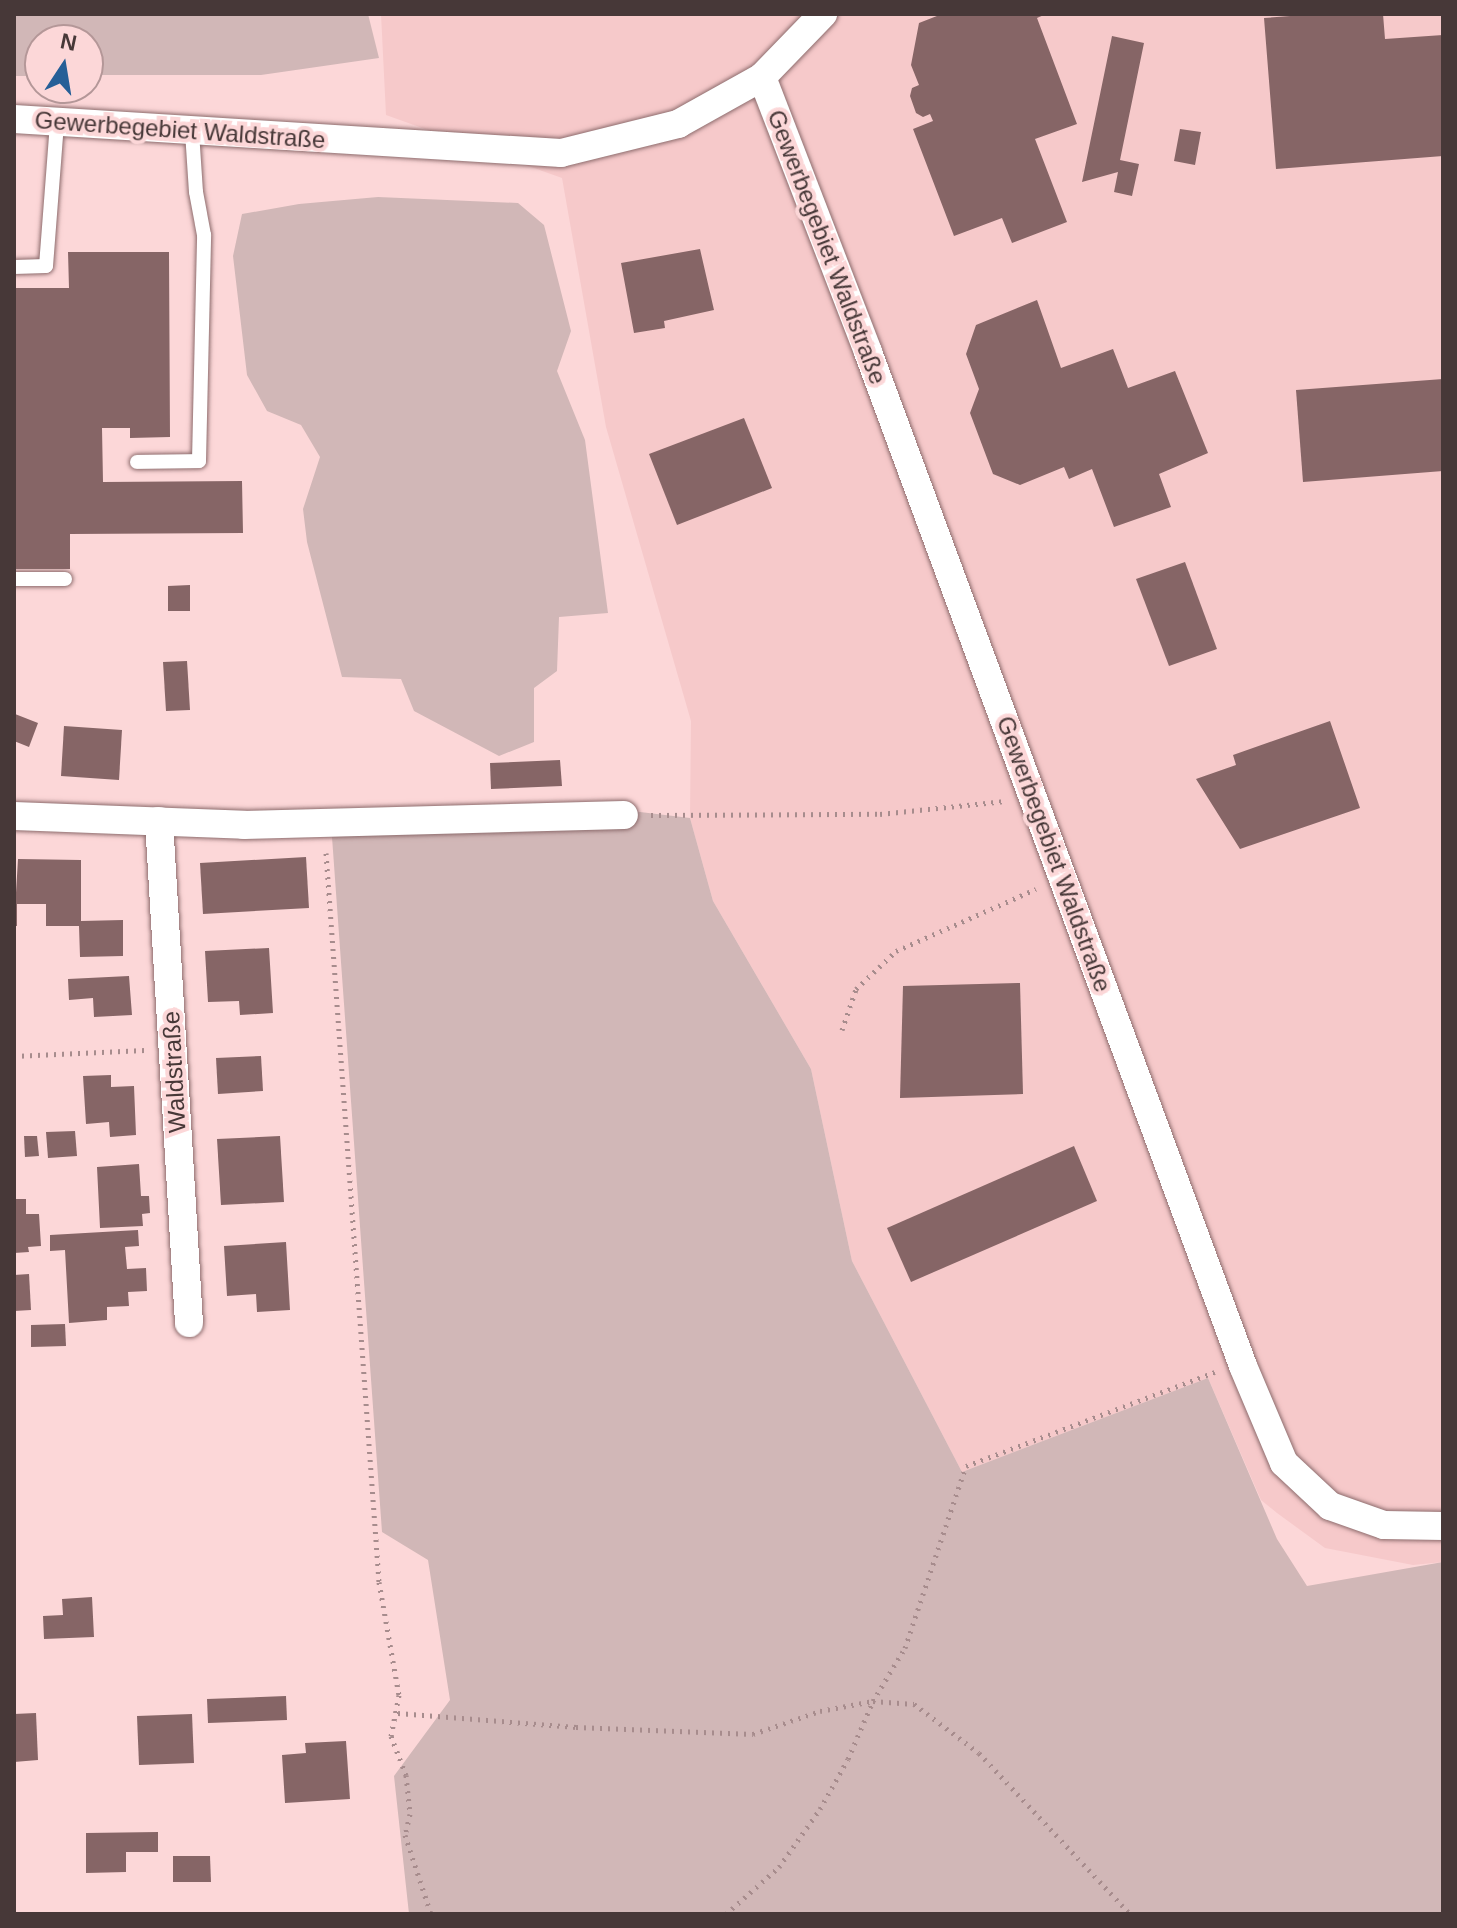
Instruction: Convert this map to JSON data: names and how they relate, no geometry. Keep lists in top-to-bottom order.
{
  "streets": {
    "street": ["Gewerbegebiet Waldstraße", "Waldstraße"]
  },
  "north": "top"
}
